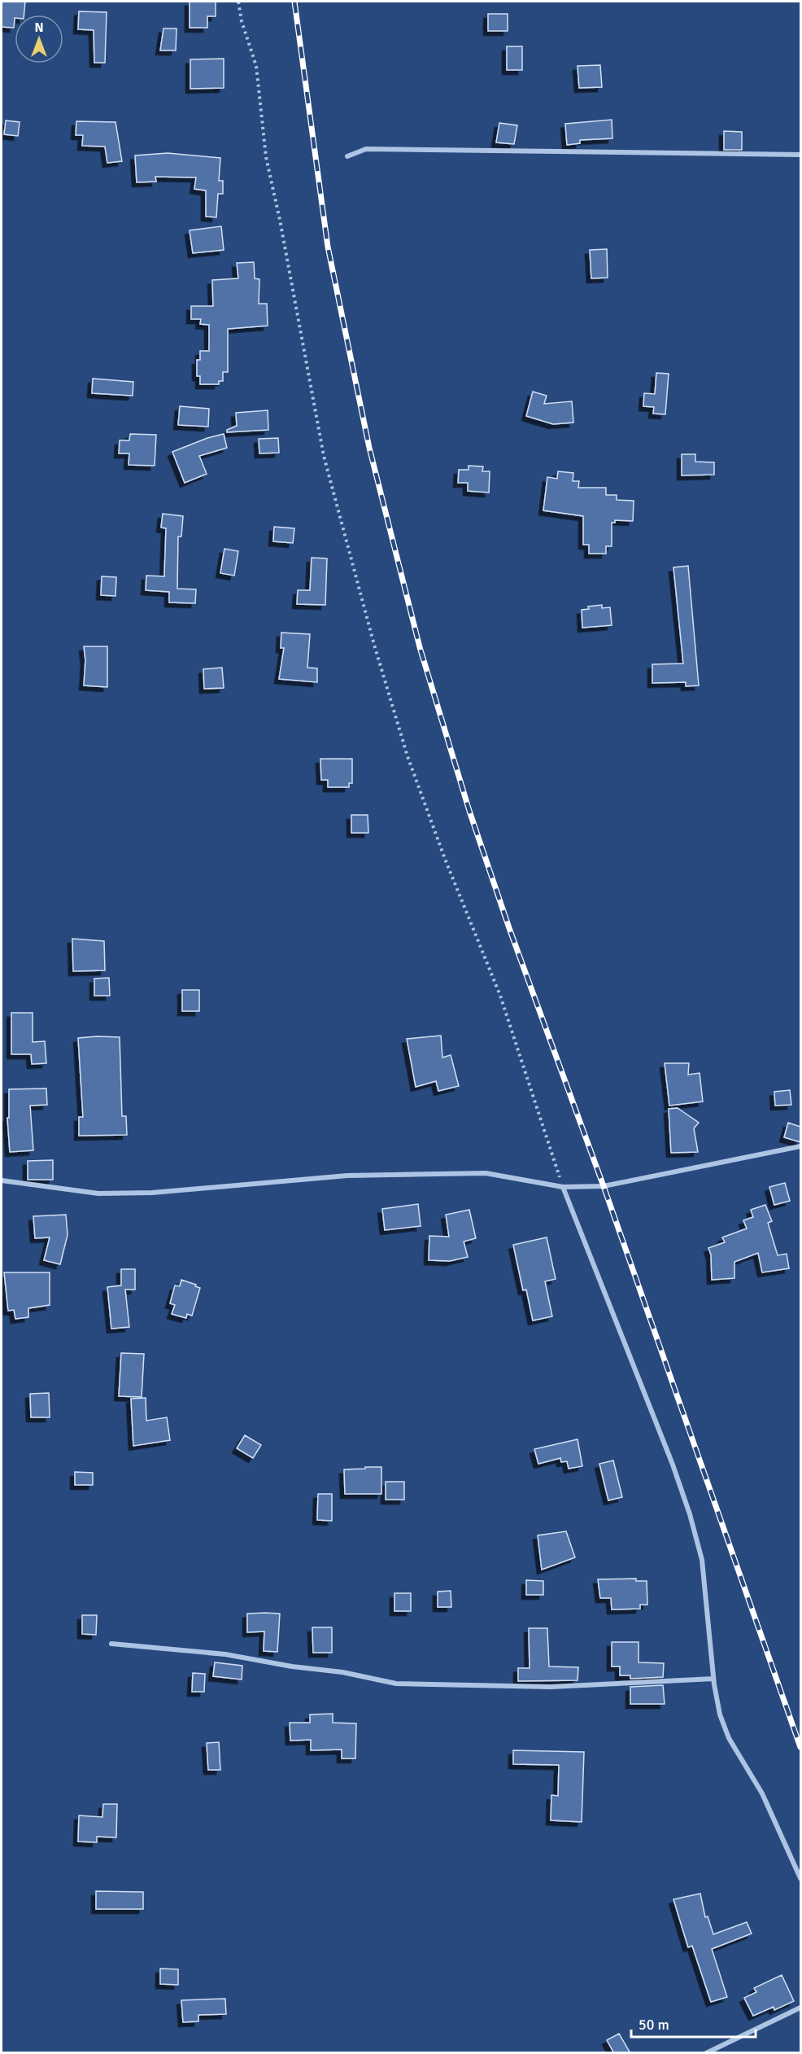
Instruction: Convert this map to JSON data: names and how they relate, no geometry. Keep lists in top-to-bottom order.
{
  "scale_bar": "50 m",
  "north": "top"
}
